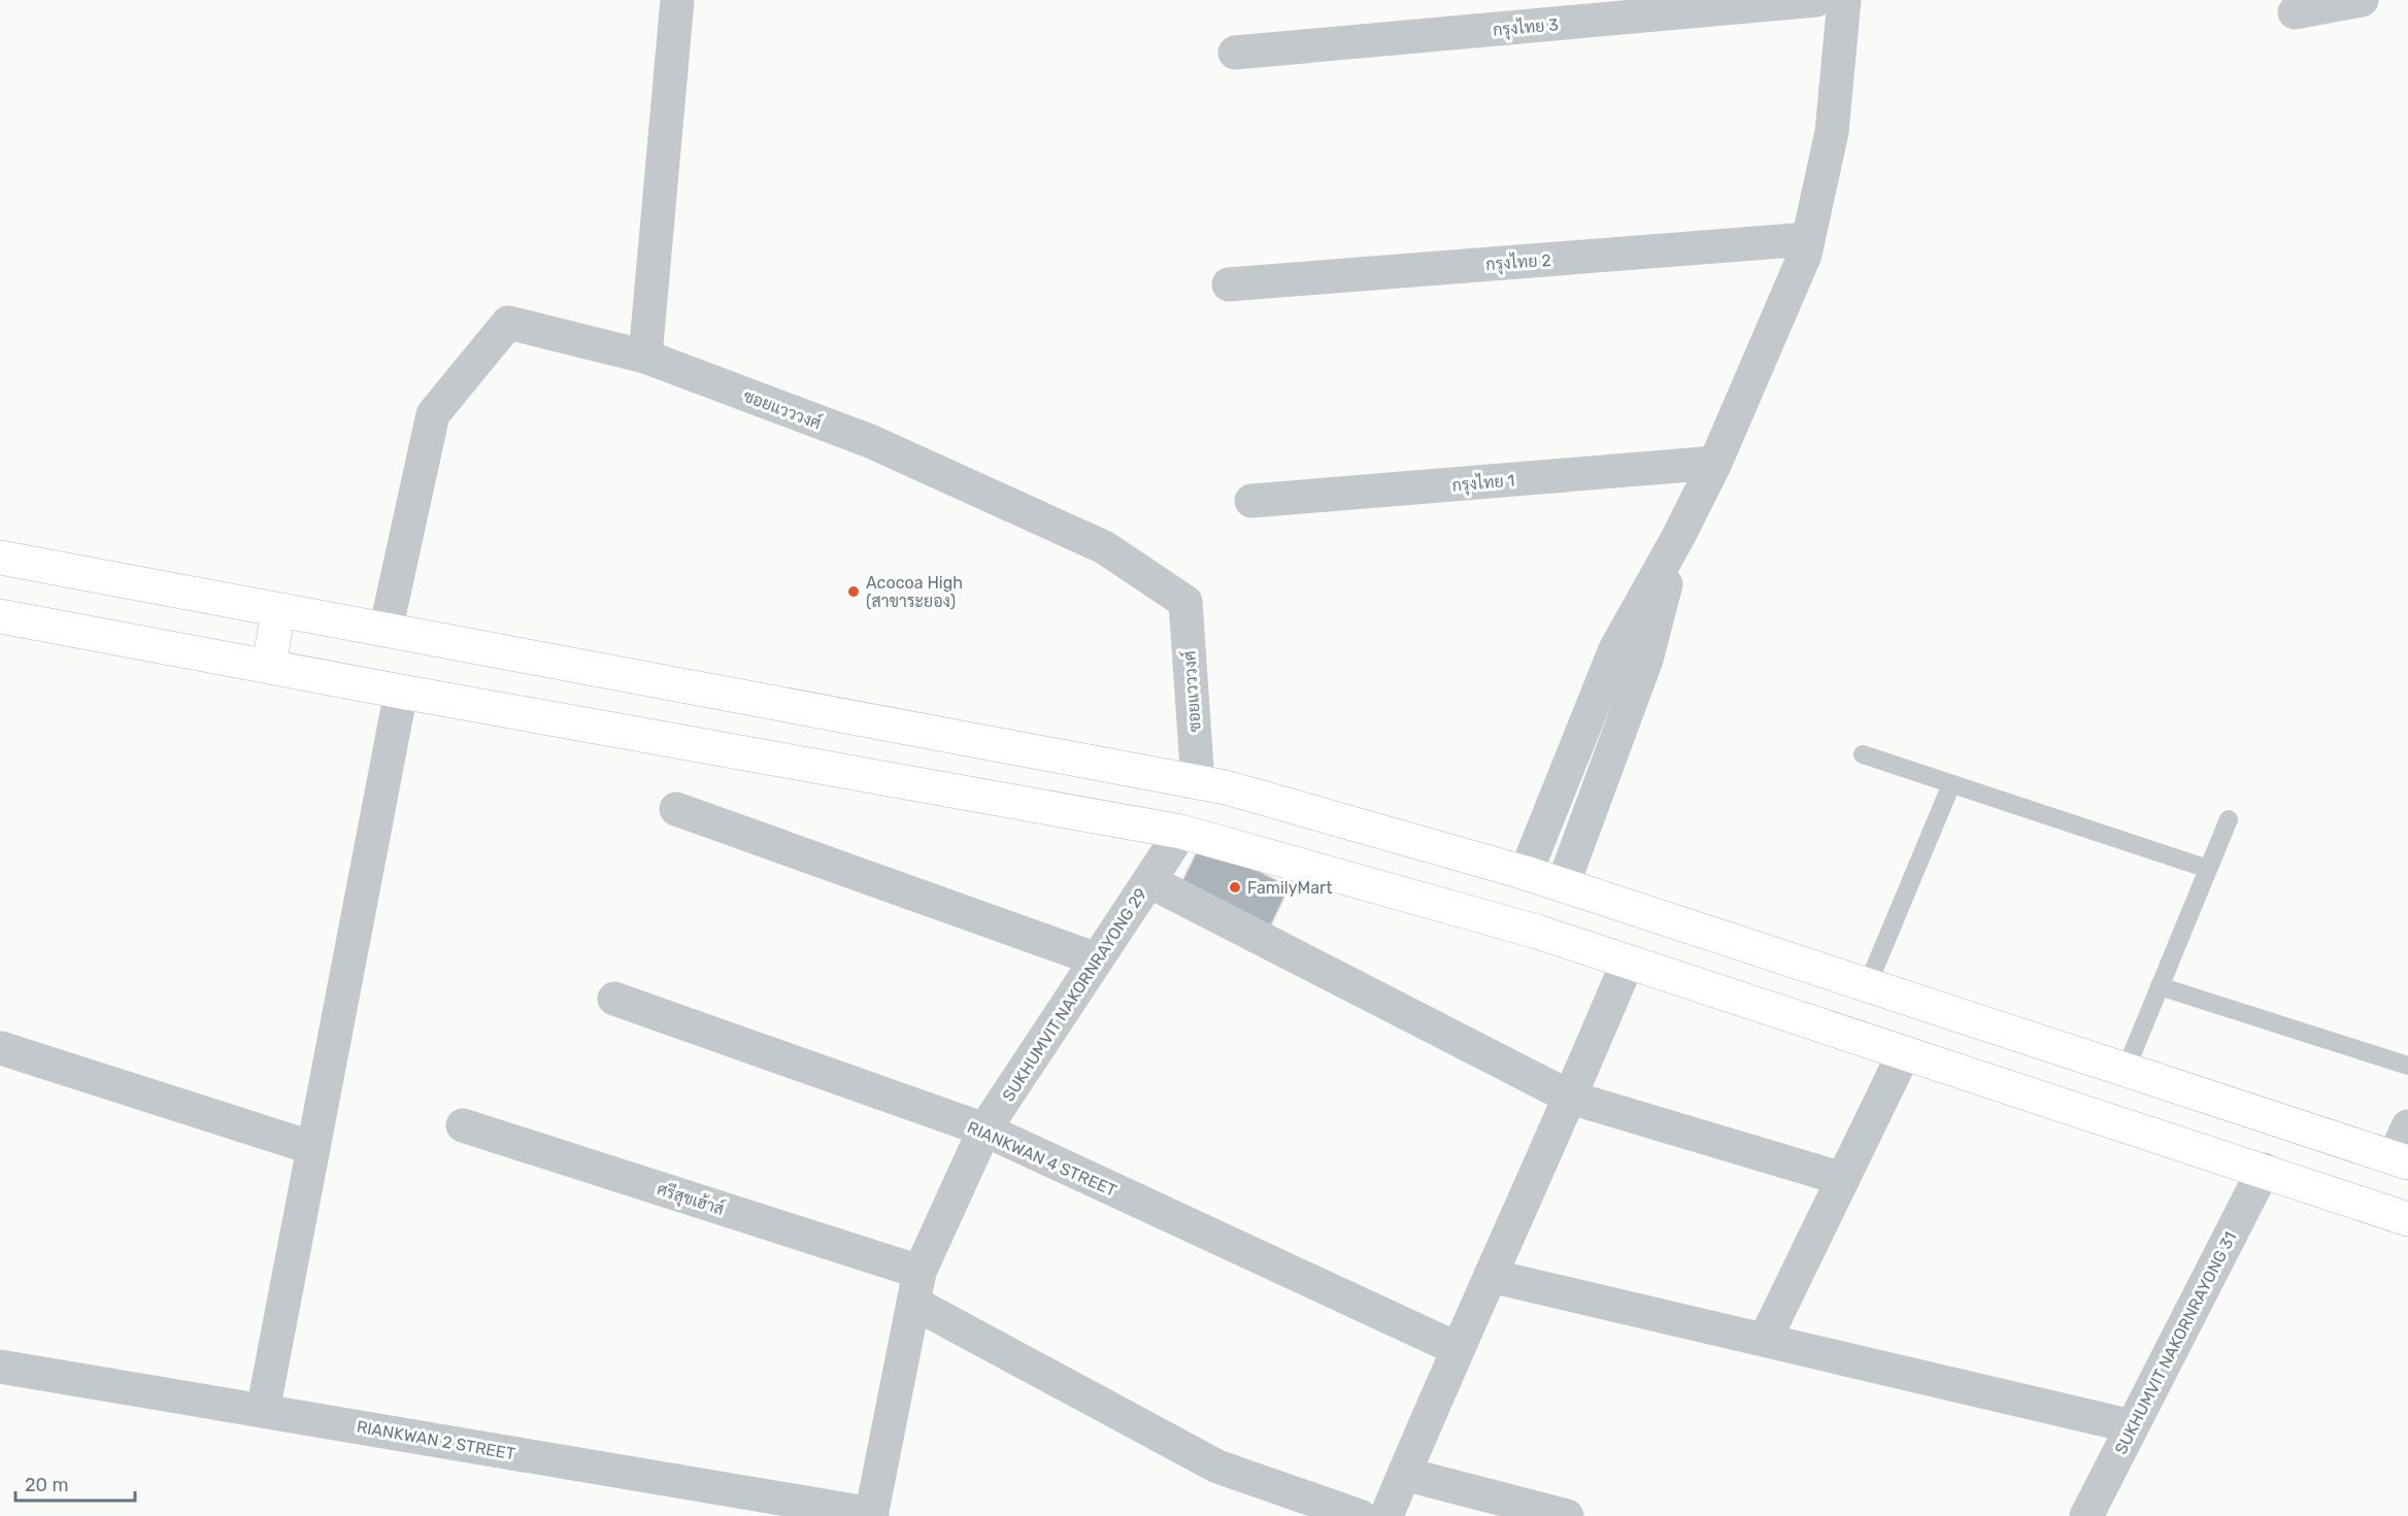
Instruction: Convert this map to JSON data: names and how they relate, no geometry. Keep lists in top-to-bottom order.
{
  "streets": {
    "street": [
      "กรุงไทย 3",
      "กรุงไทย 2",
      "ซอยแวววงศ์",
      "กรุงไทย 1",
      "SUKHUMVIT NAKORNRAYONG 29",
      "RIANKWAN 4 STREET",
      "ศรีสุขเฮ้าส์",
      "SUKHUMVIT NAKORNRAYONG 31",
      "RIANKWAN 2 STREET"
    ]
  },
  "crossings": [
    ["SUKHUMVIT NAKORNRAYONG 29", "RIANKWAN 4 STREET"],
    ["SUKHUMVIT NAKORNRAYONG 29", "ศรีสุขเฮ้าส์"],
    ["SUKHUMVIT NAKORNRAYONG 29", "RIANKWAN 2 STREET"]
  ],
  "places": ["Acocoa High (สาขาระยอง)", "FamilyMart"],
  "scale_bar": "20 m"
}
